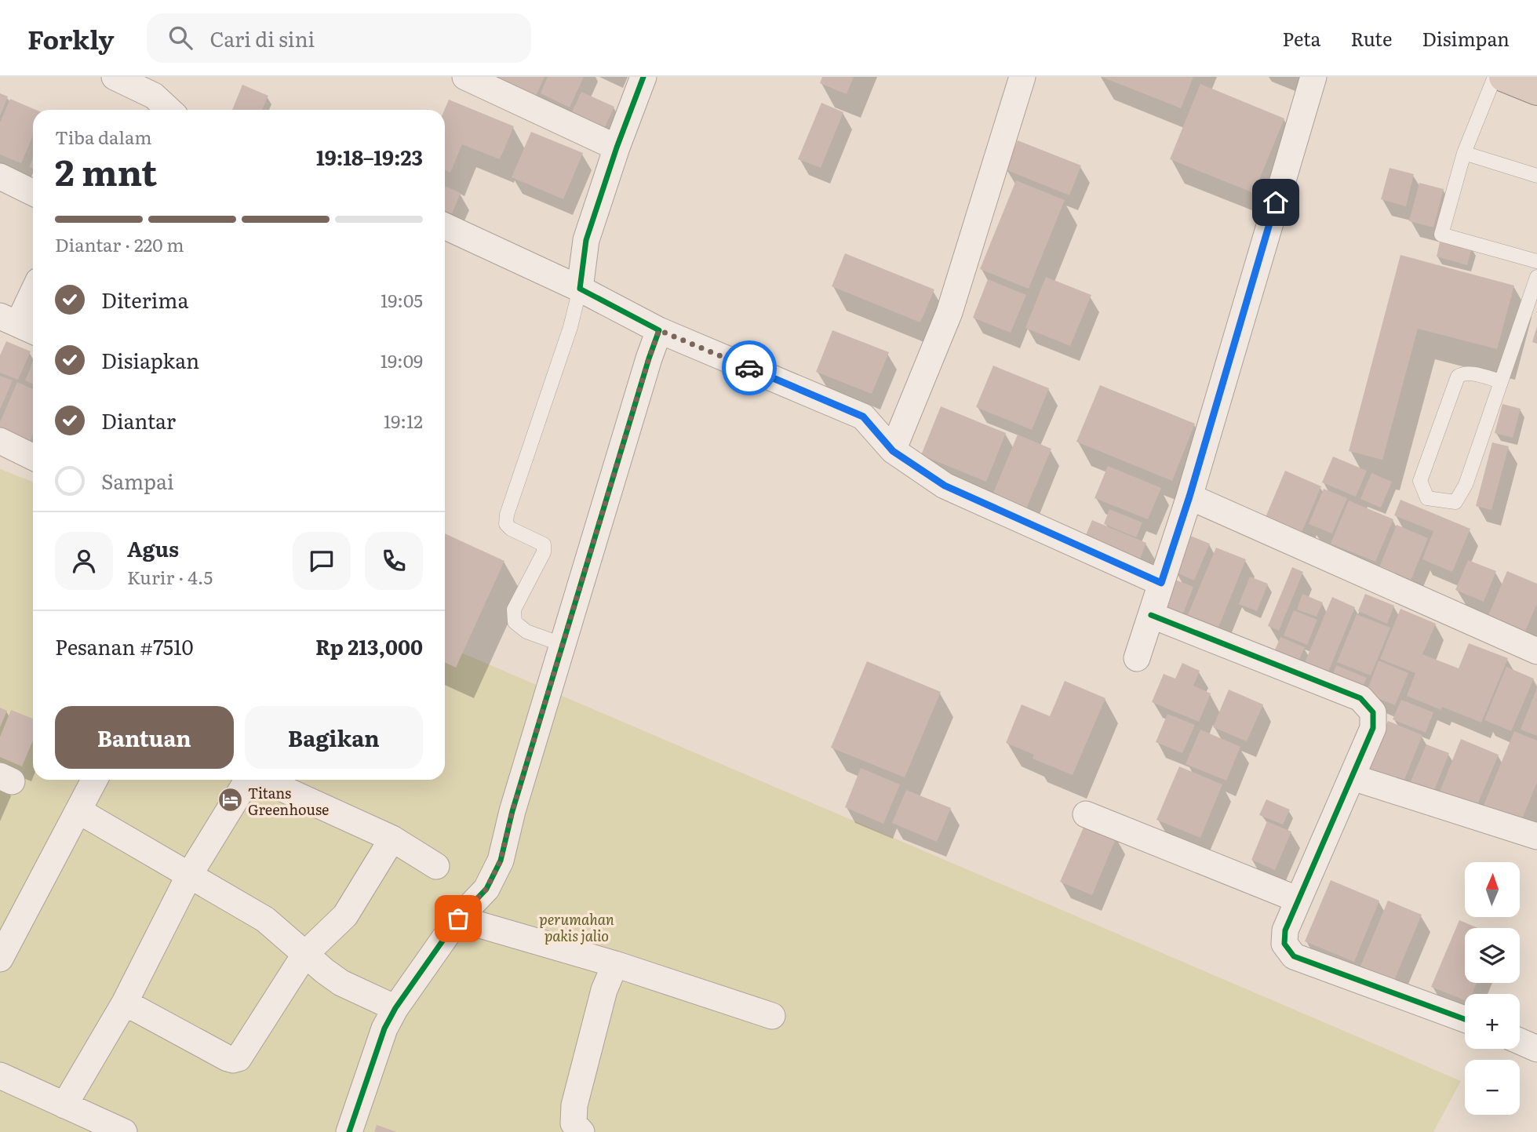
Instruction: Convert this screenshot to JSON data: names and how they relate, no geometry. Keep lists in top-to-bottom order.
{
  "parks": ["perumahan pakis jalio"],
  "places": {
    "hotel": ["Titans Greenhouse"]
  },
  "north": "top",
  "page": {
    "header": "Forkly",
    "search": "Cari di sini",
    "nav": ["Peta", "Rute", "Disimpan"],
    "heading": ["2 mnt", "Tiba dalam", "19:18–19:23"],
    "panel": [
      "Agus",
      "Kurir · 4.5",
      "Pesanan #7510",
      "Rp 213,000"
    ],
    "bar": "Diantar · 220 m",
    "list": [
      ["Diterima", "19:05"],
      ["Disiapkan", "19:09"],
      ["Diantar", "19:12"],
      "Sampai"
    ],
    "buttons": ["Bantuan", "Bagikan"],
    "map_buttons": ["+", "−"]
  }
}
